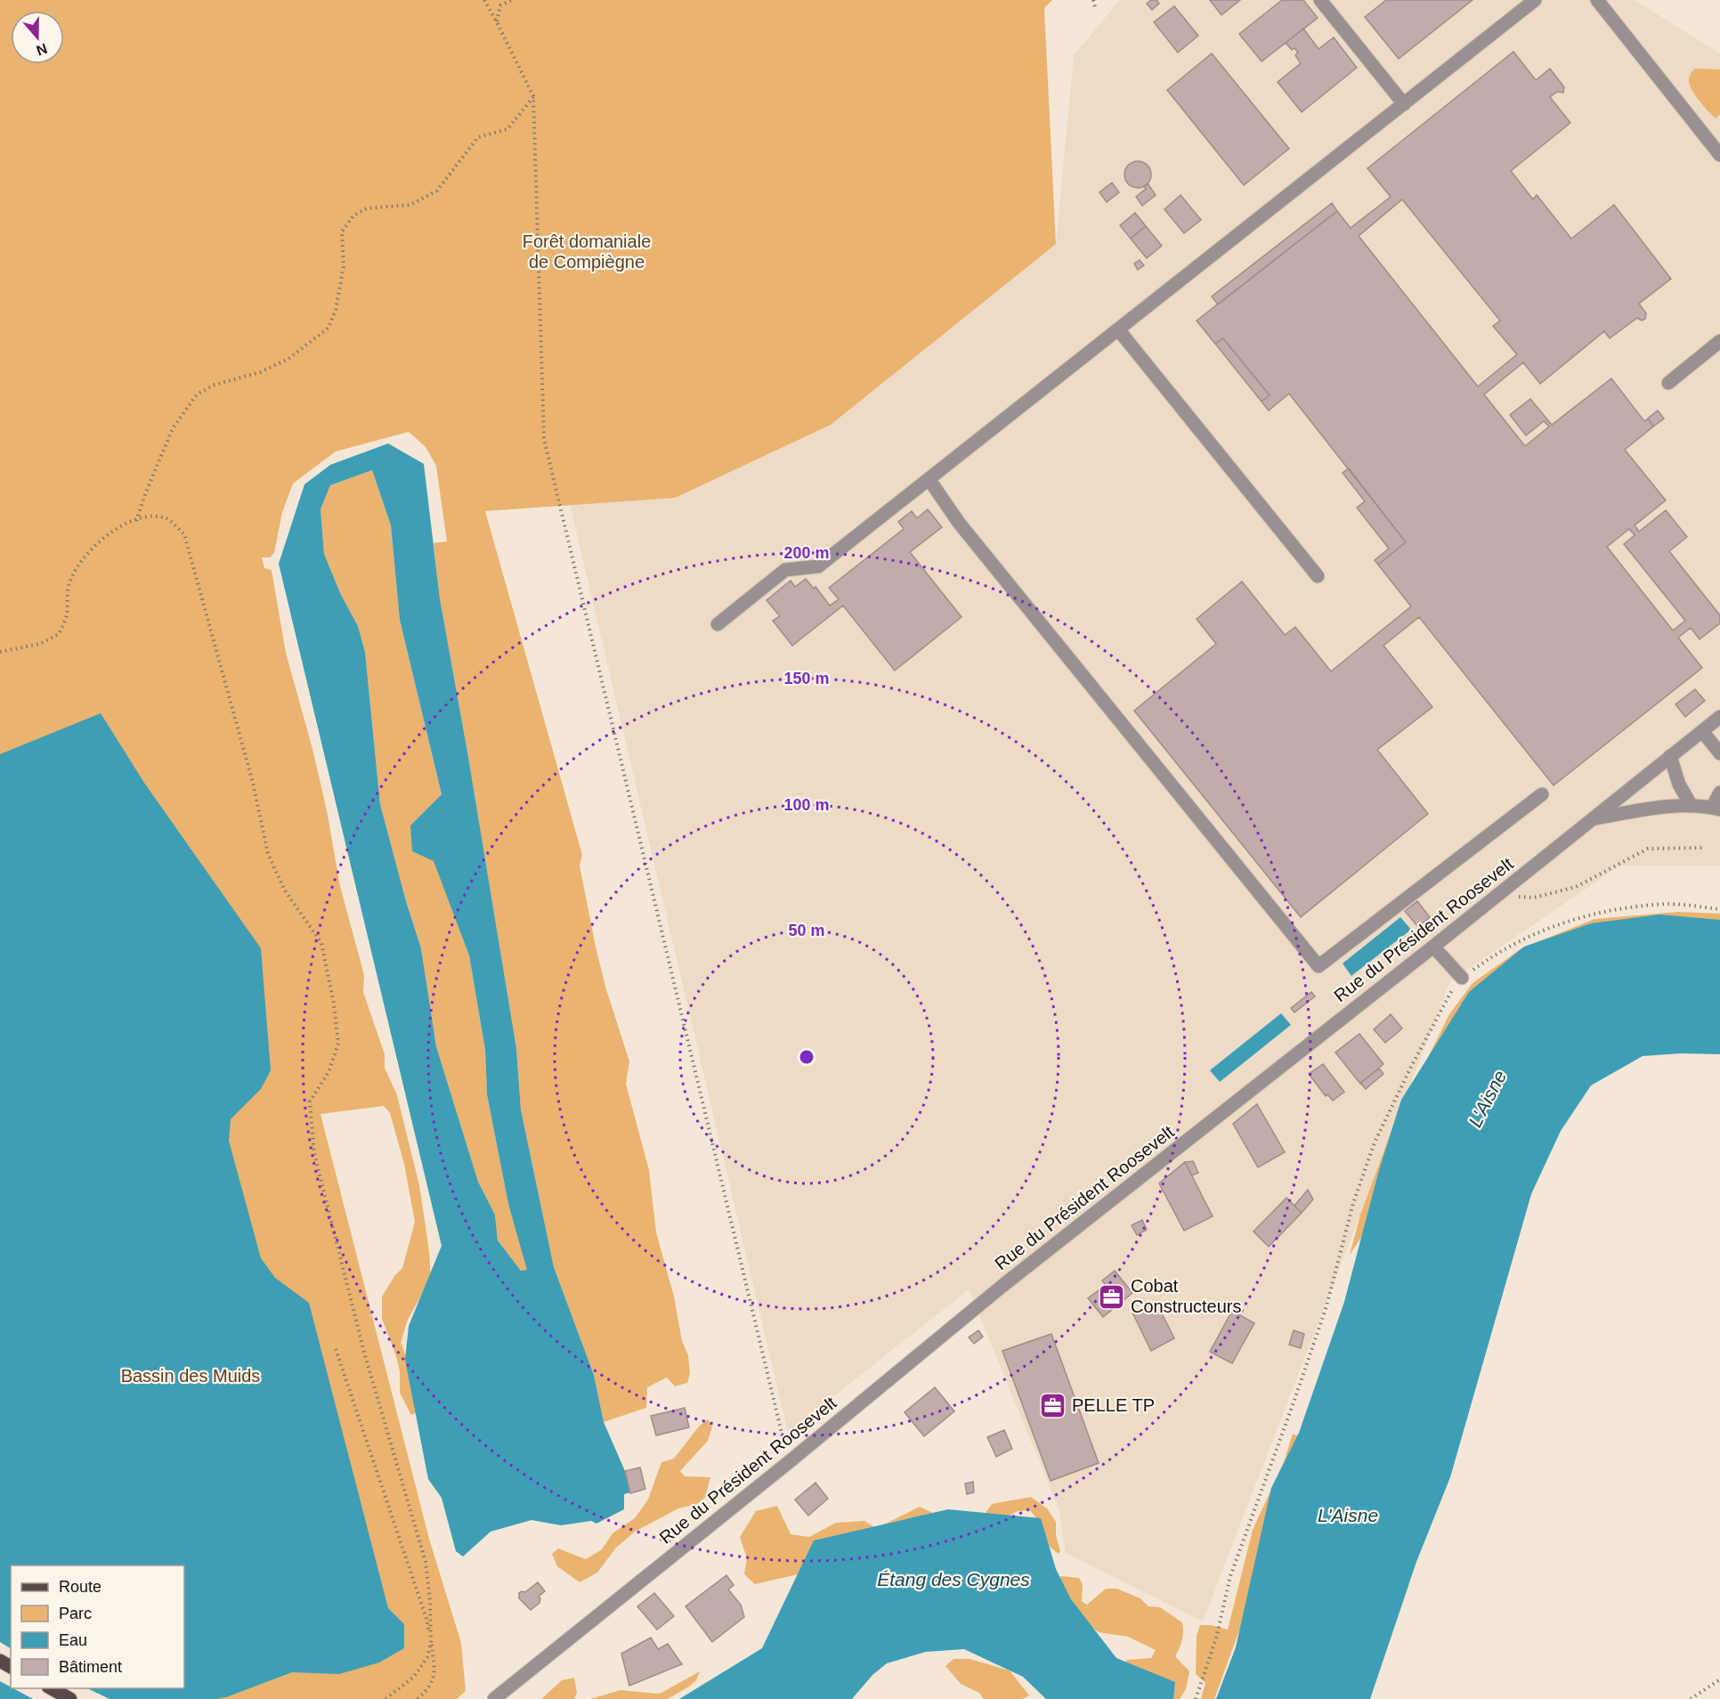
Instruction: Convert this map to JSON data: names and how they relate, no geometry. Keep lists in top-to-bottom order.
{
  "streets": {
    "street": ["Rue du Président Roosevelt"]
  },
  "water": ["L'Aisne", "Étang des Cygnes"],
  "parks": ["Forêt domaniale de Compiègne", "Bassin des Muids"],
  "places": {
    "office": ["Cobat Constructeurs", "PELLE TP"]
  },
  "legend": [
    "Route",
    "Parc",
    "Eau",
    "Bâtiment"
  ],
  "north": "bottom",
  "rings": [
    "200 m",
    "150 m",
    "100 m",
    "50 m"
  ]
}
